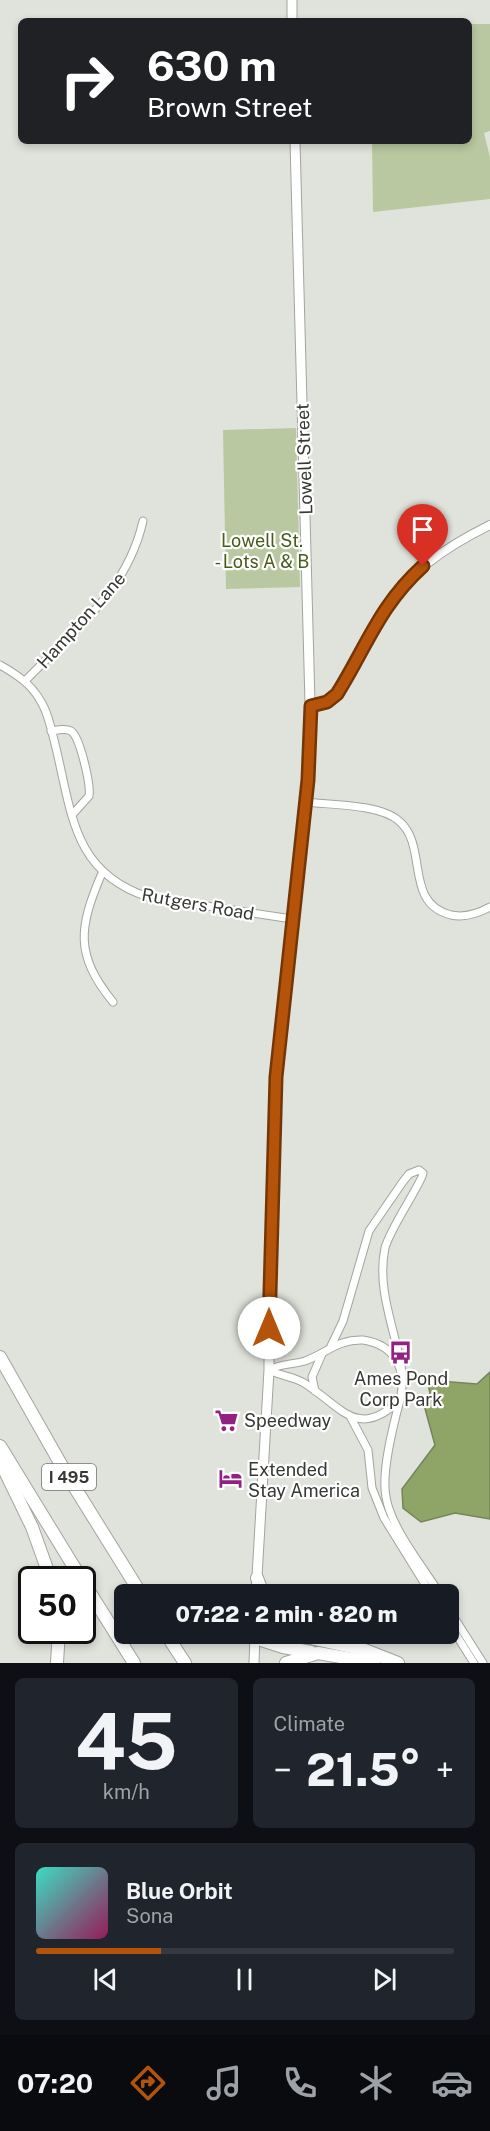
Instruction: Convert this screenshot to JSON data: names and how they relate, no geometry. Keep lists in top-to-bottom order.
{
  "streets": {
    "highway": ["I 495"],
    "main road": ["Lowell Street"],
    "street": ["Hampton Lane", "Rutgers Road"]
  },
  "crossings": [
    ["Lowell Street", "Rutgers Road"],
    ["Hampton Lane", "Rutgers Road"]
  ],
  "parks": ["Lowell St. - Lots A & B"],
  "places": {
    "bus stop": ["Ames Pond Corp Park"],
    "supermarket": ["Speedway"],
    "hotel": ["Extended Stay America"]
  },
  "page": {
    "turn": ["630 m", "Brown Street"],
    "limit": "50",
    "trip": "07:22 · 2 min · 820 m",
    "tile": [
      ["45", "km/h"],
      "Climate"
    ],
    "heat": ["−", "21.5°", "+"],
    "song": ["Blue Orbit", "Sona"],
    "tabs": "07:20"
  }
}
